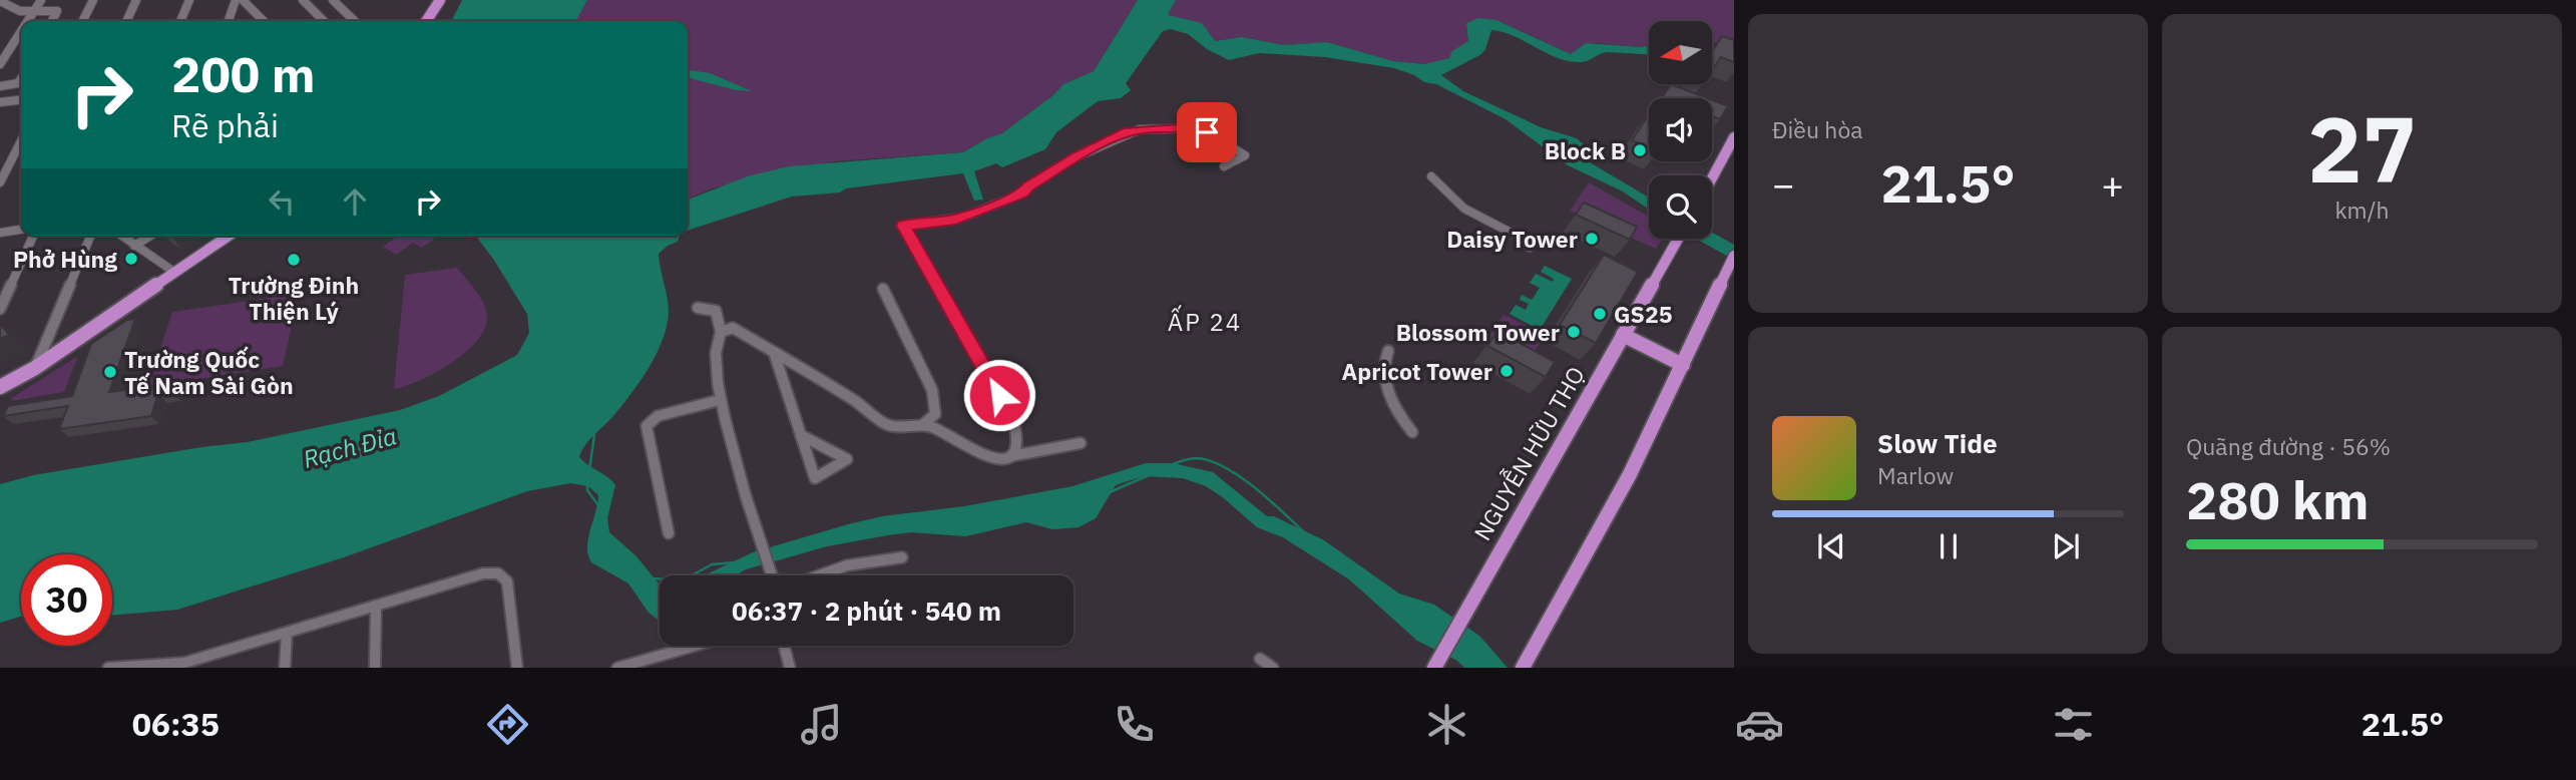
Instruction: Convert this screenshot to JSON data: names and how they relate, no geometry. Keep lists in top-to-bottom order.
{
  "streets": {
    "main road": ["NGUYỄN HỮU THỌ"]
  },
  "districts": ["ẤP 24"],
  "water": ["Rạch Đỉa"],
  "places": [
    "Block B",
    "Daisy Tower",
    "Phở Hùng",
    "Trường Đinh Thiện Lý",
    "GS25",
    "Blossom Tower",
    "Apricot Tower",
    "Trường Quốc Tế Nam Sài Gòn"
  ],
  "north": "left",
  "page": {
    "tile": [
      "Điều hòa",
      ["27", "km/h"],
      ["Quãng đường · 56%", "280 km"]
    ],
    "turn": ["200 m", "Rẽ phải"],
    "heat": ["−", "21.5°", "+"],
    "song": ["Slow Tide", "Marlow"],
    "limit": "30",
    "trip": "06:37 · 2 phút · 540 m",
    "tabs": ["06:35", "21.5°"]
  }
}
